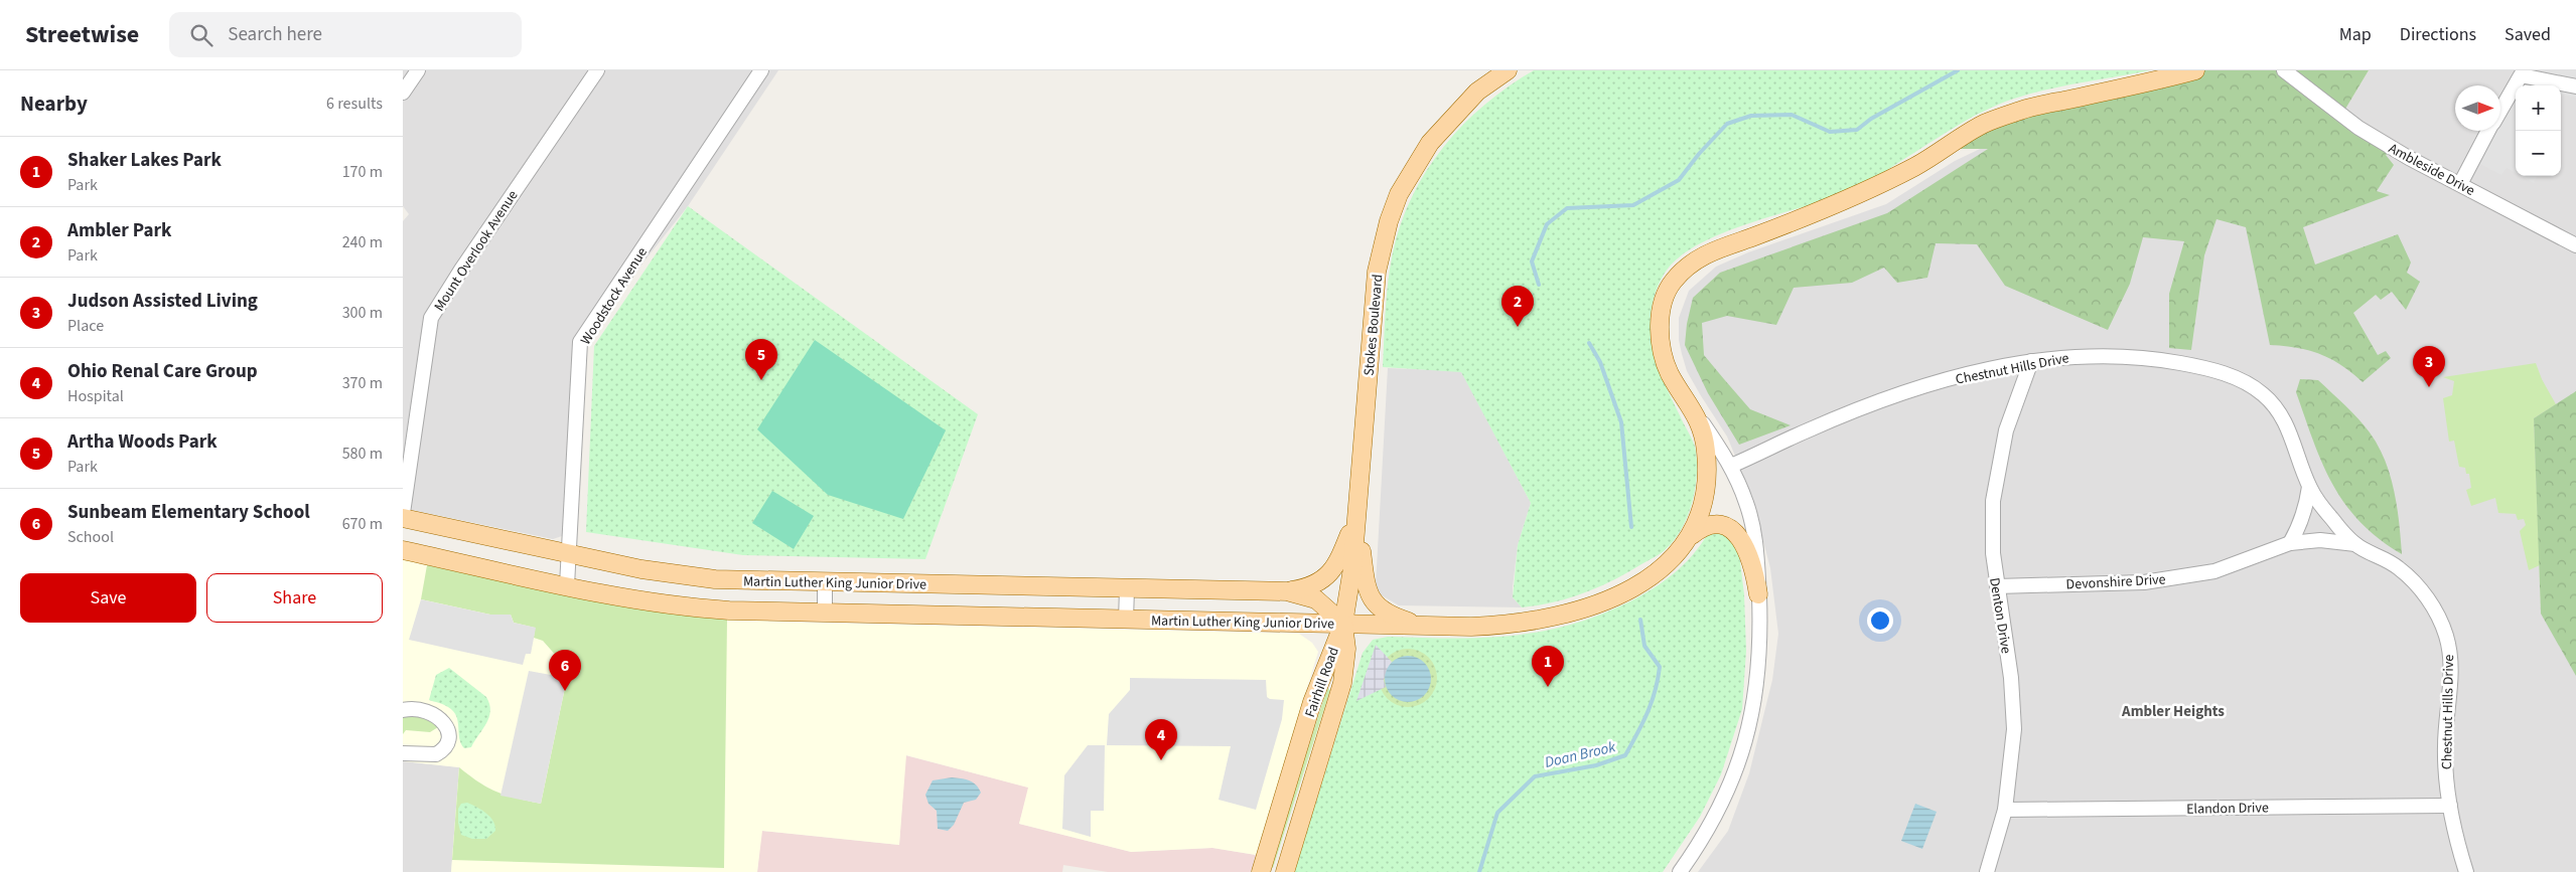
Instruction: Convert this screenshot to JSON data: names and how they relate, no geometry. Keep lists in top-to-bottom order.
{
  "streets": {
    "main road": ["Stokes Boulevard", "Martin Luther King Junior Drive", "Fairhill Road"],
    "street": [
      "Ambleside Drive",
      "Mount Overlook Avenue",
      "Woodstock Avenue",
      "Chestnut Hills Drive",
      "Devonshire Drive",
      "Denton Drive",
      "Elandon Drive"
    ]
  },
  "crossings": [
    ["Woodstock Avenue", "Martin Luther King Junior Drive"],
    ["Stokes Boulevard", "Martin Luther King Junior Drive"],
    ["Stokes Boulevard", "Fairhill Road"],
    ["Chestnut Hills Drive", "Devonshire Drive"],
    ["Chestnut Hills Drive", "Denton Drive"],
    ["Chestnut Hills Drive", "Elandon Drive"],
    ["Devonshire Drive", "Denton Drive"],
    ["Martin Luther King Junior Drive", "Fairhill Road"],
    ["Denton Drive", "Elandon Drive"]
  ],
  "districts": ["Ambler Heights"],
  "water": ["Doan Brook"],
  "north": "right",
  "page": {
    "header": "Streetwise",
    "search": "Search here",
    "nav": ["Map", "Directions", "Saved"],
    "heading": ["Nearby", "6 results"],
    "map_buttons": ["+", "−"],
    "list": [
      {
        "mark": "1",
        "name": "Shaker Lakes Park",
        "note": "Park",
        "value": "170 m"
      },
      {
        "mark": "2",
        "name": "Ambler Park",
        "note": "Park",
        "value": "240 m"
      },
      {
        "mark": "3",
        "name": "Judson Assisted Living",
        "note": "Place",
        "value": "300 m"
      },
      {
        "mark": "4",
        "name": "Ohio Renal Care Group",
        "note": "Hospital",
        "value": "370 m"
      },
      {
        "mark": "5",
        "name": "Artha Woods Park",
        "note": "Park",
        "value": "580 m"
      },
      {
        "mark": "6",
        "name": "Sunbeam Elementary School",
        "note": "School",
        "value": "670 m"
      }
    ],
    "pins": [
      "2",
      "5",
      "3",
      "1",
      "6",
      "4"
    ],
    "buttons": ["Save", "Share"]
  }
}
